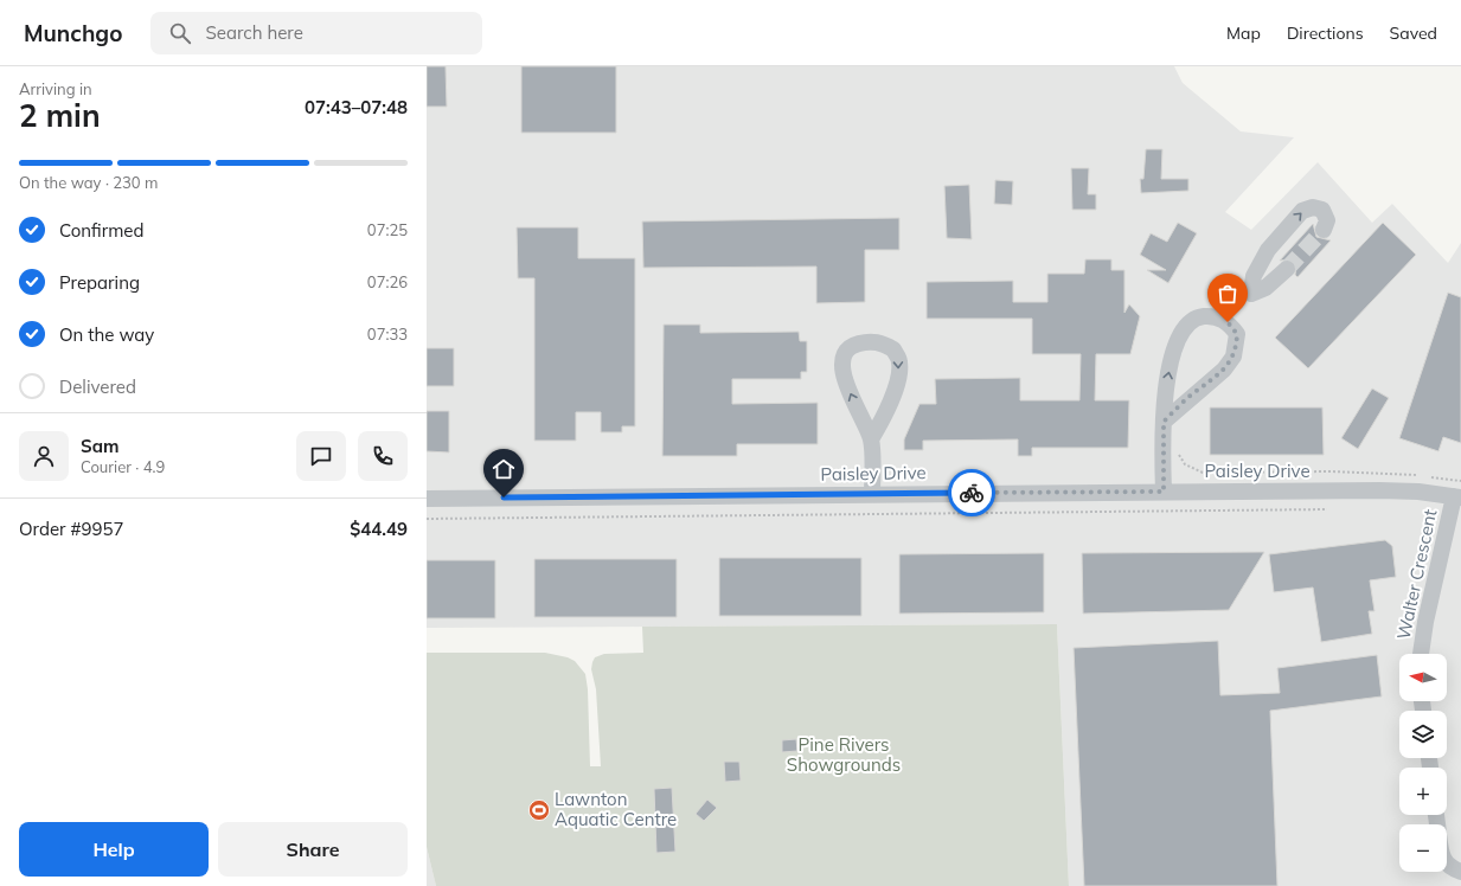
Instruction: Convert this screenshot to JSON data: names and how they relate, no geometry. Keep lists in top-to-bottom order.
{
  "streets": {
    "street": ["Paisley Drive", "Walter Crescent"]
  },
  "crossings": [
    ["Paisley Drive", "Walter Crescent"]
  ],
  "parks": ["Pine Rivers Showgrounds"],
  "places": {
    "sports": ["Lawnton Aquatic Centre"]
  },
  "north": "left",
  "page": {
    "header": "Munchgo",
    "search": "Search here",
    "nav": ["Map", "Directions", "Saved"],
    "heading": ["2 min", "Arriving in", "07:43–07:48"],
    "panel": [
      "Sam",
      "Courier · 4.9",
      "Order #9957",
      "$44.49"
    ],
    "bar": "On the way · 230 m",
    "list": [
      ["Confirmed", "07:25"],
      ["Preparing", "07:26"],
      ["On the way", "07:33"],
      "Delivered"
    ],
    "map_buttons": ["+", "−"],
    "buttons": ["Help", "Share"]
  }
}
